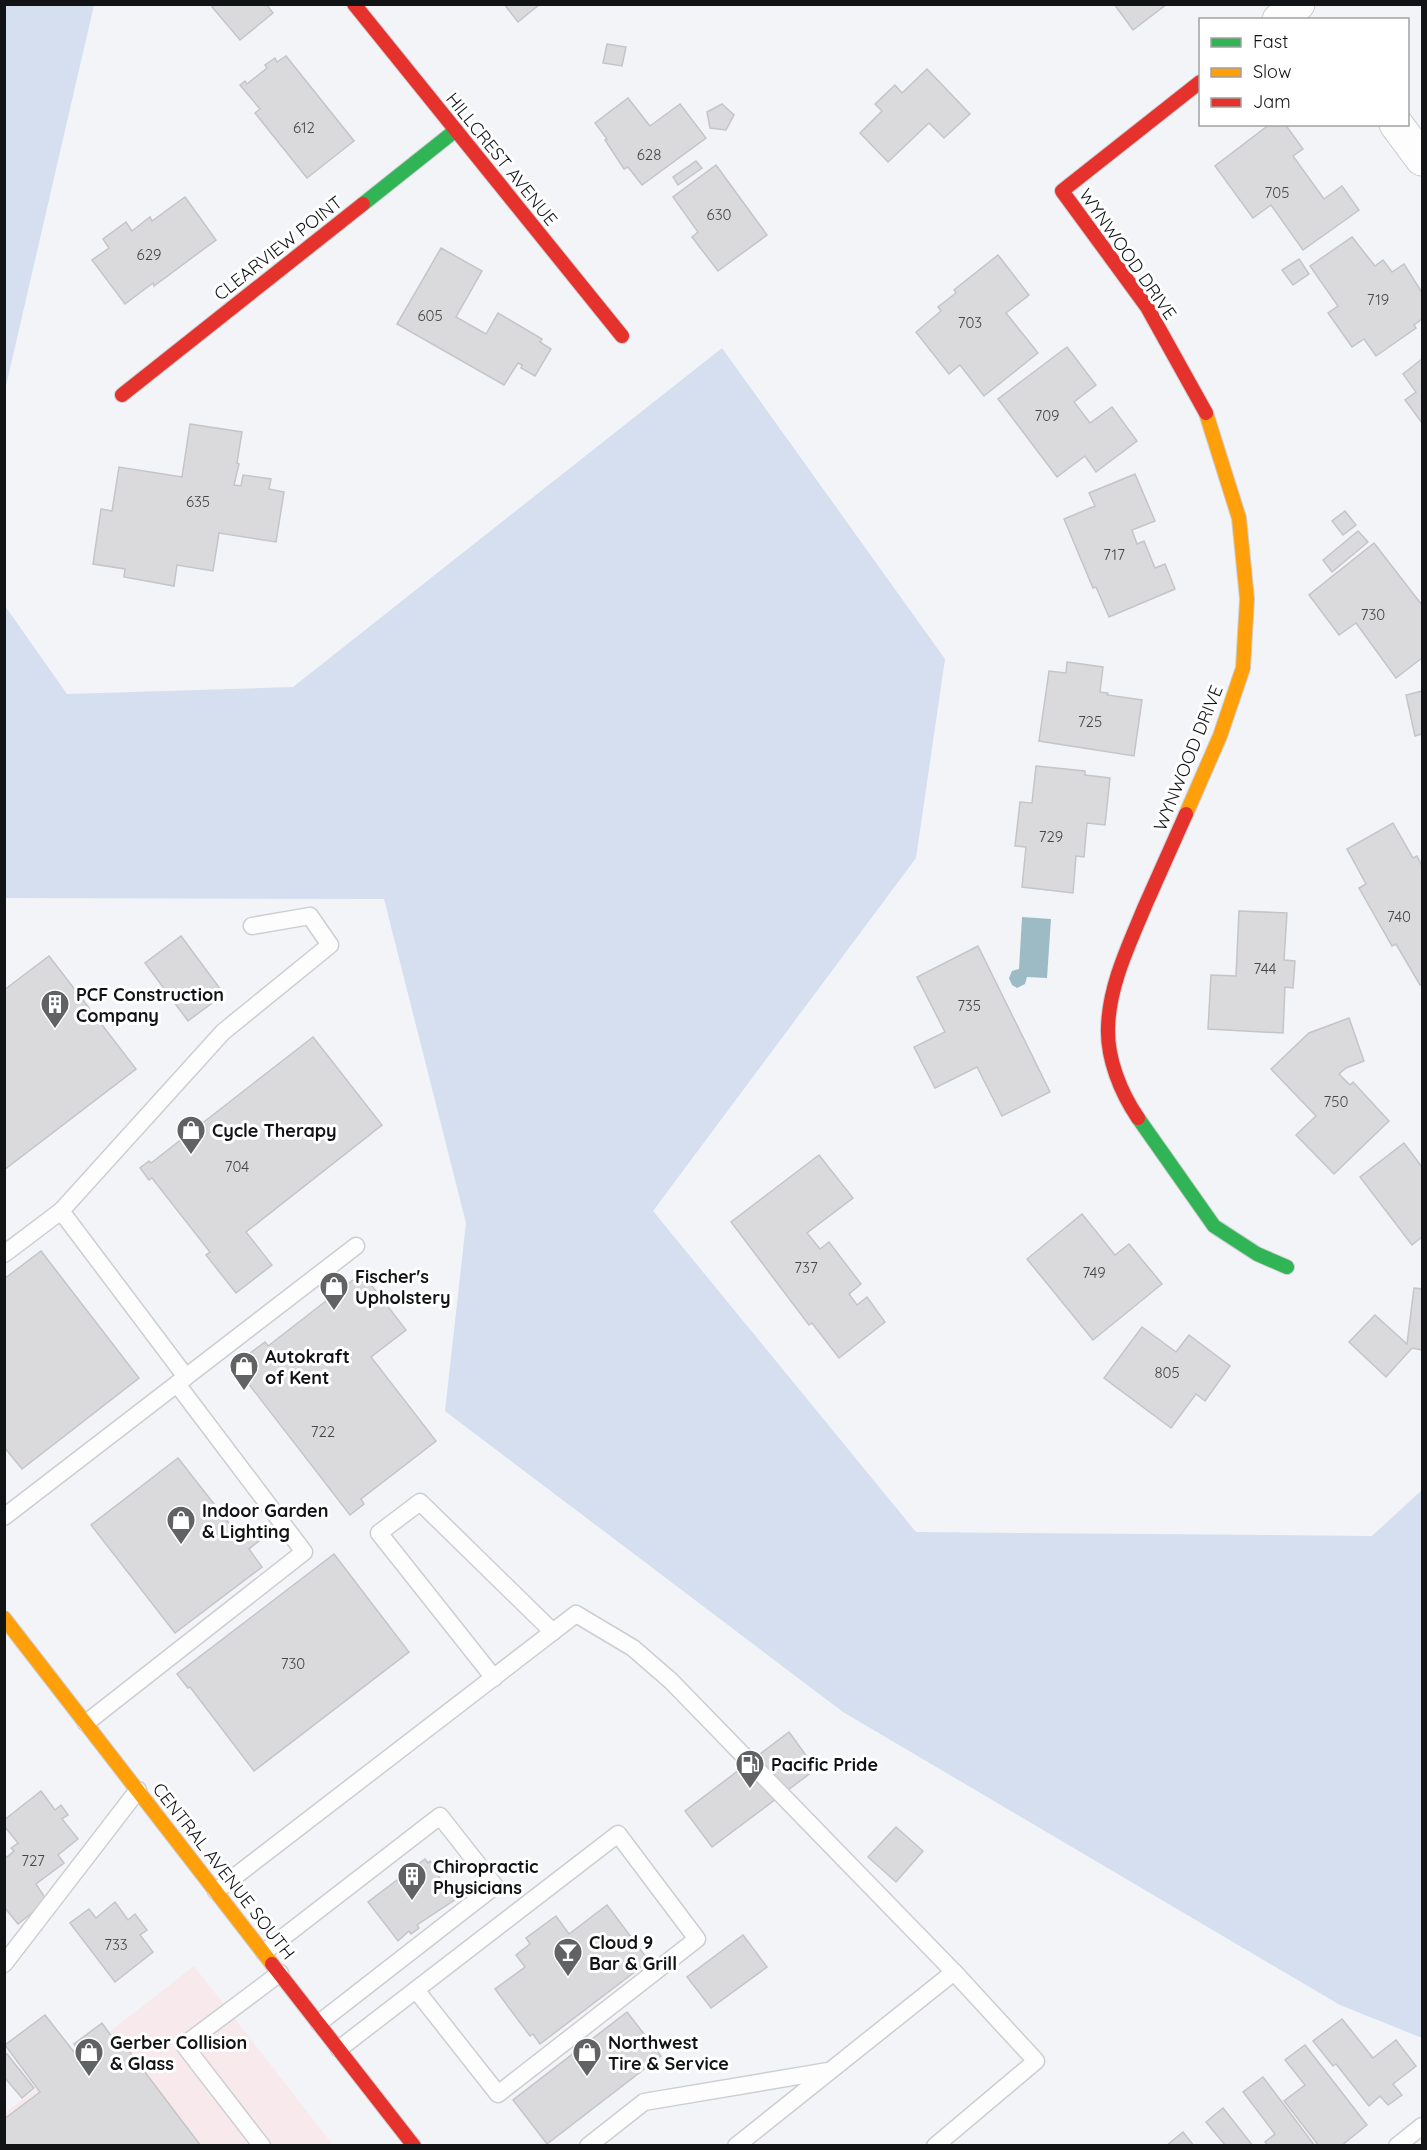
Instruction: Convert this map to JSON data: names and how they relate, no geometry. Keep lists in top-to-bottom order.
{
  "streets": {
    "street": [
      "HILLCREST AVENUE",
      "CLEARVIEW POINT",
      "WYNWOOD DRIVE",
      "CENTRAL AVENUE SOUTH"
    ]
  },
  "crossings": [
    ["HILLCREST AVENUE", "CLEARVIEW POINT"]
  ],
  "places": {
    "building": ["PCF Construction Company", "Chiropractic Physicians"],
    "shop": [
      "Cycle Therapy",
      "Fischer's Upholstery",
      "Autokraft of Kent",
      "Indoor Garden & Lighting",
      "Gerber Collision & Glass",
      "Northwest Tire & Service"
    ],
    "fuel station": ["Pacific Pride"],
    "bar": ["Cloud 9 Bar & Grill"]
  },
  "house_numbers": [
    "612",
    "628",
    "705",
    "630",
    "629",
    "719",
    "605",
    "703",
    "709",
    "635",
    "717",
    "730",
    "725",
    "729",
    "740",
    "744",
    "735",
    "750",
    "704",
    "737",
    "749",
    "805",
    "722",
    "730",
    "727",
    "733"
  ],
  "legend": ["Fast", "Slow", "Jam"]
}
